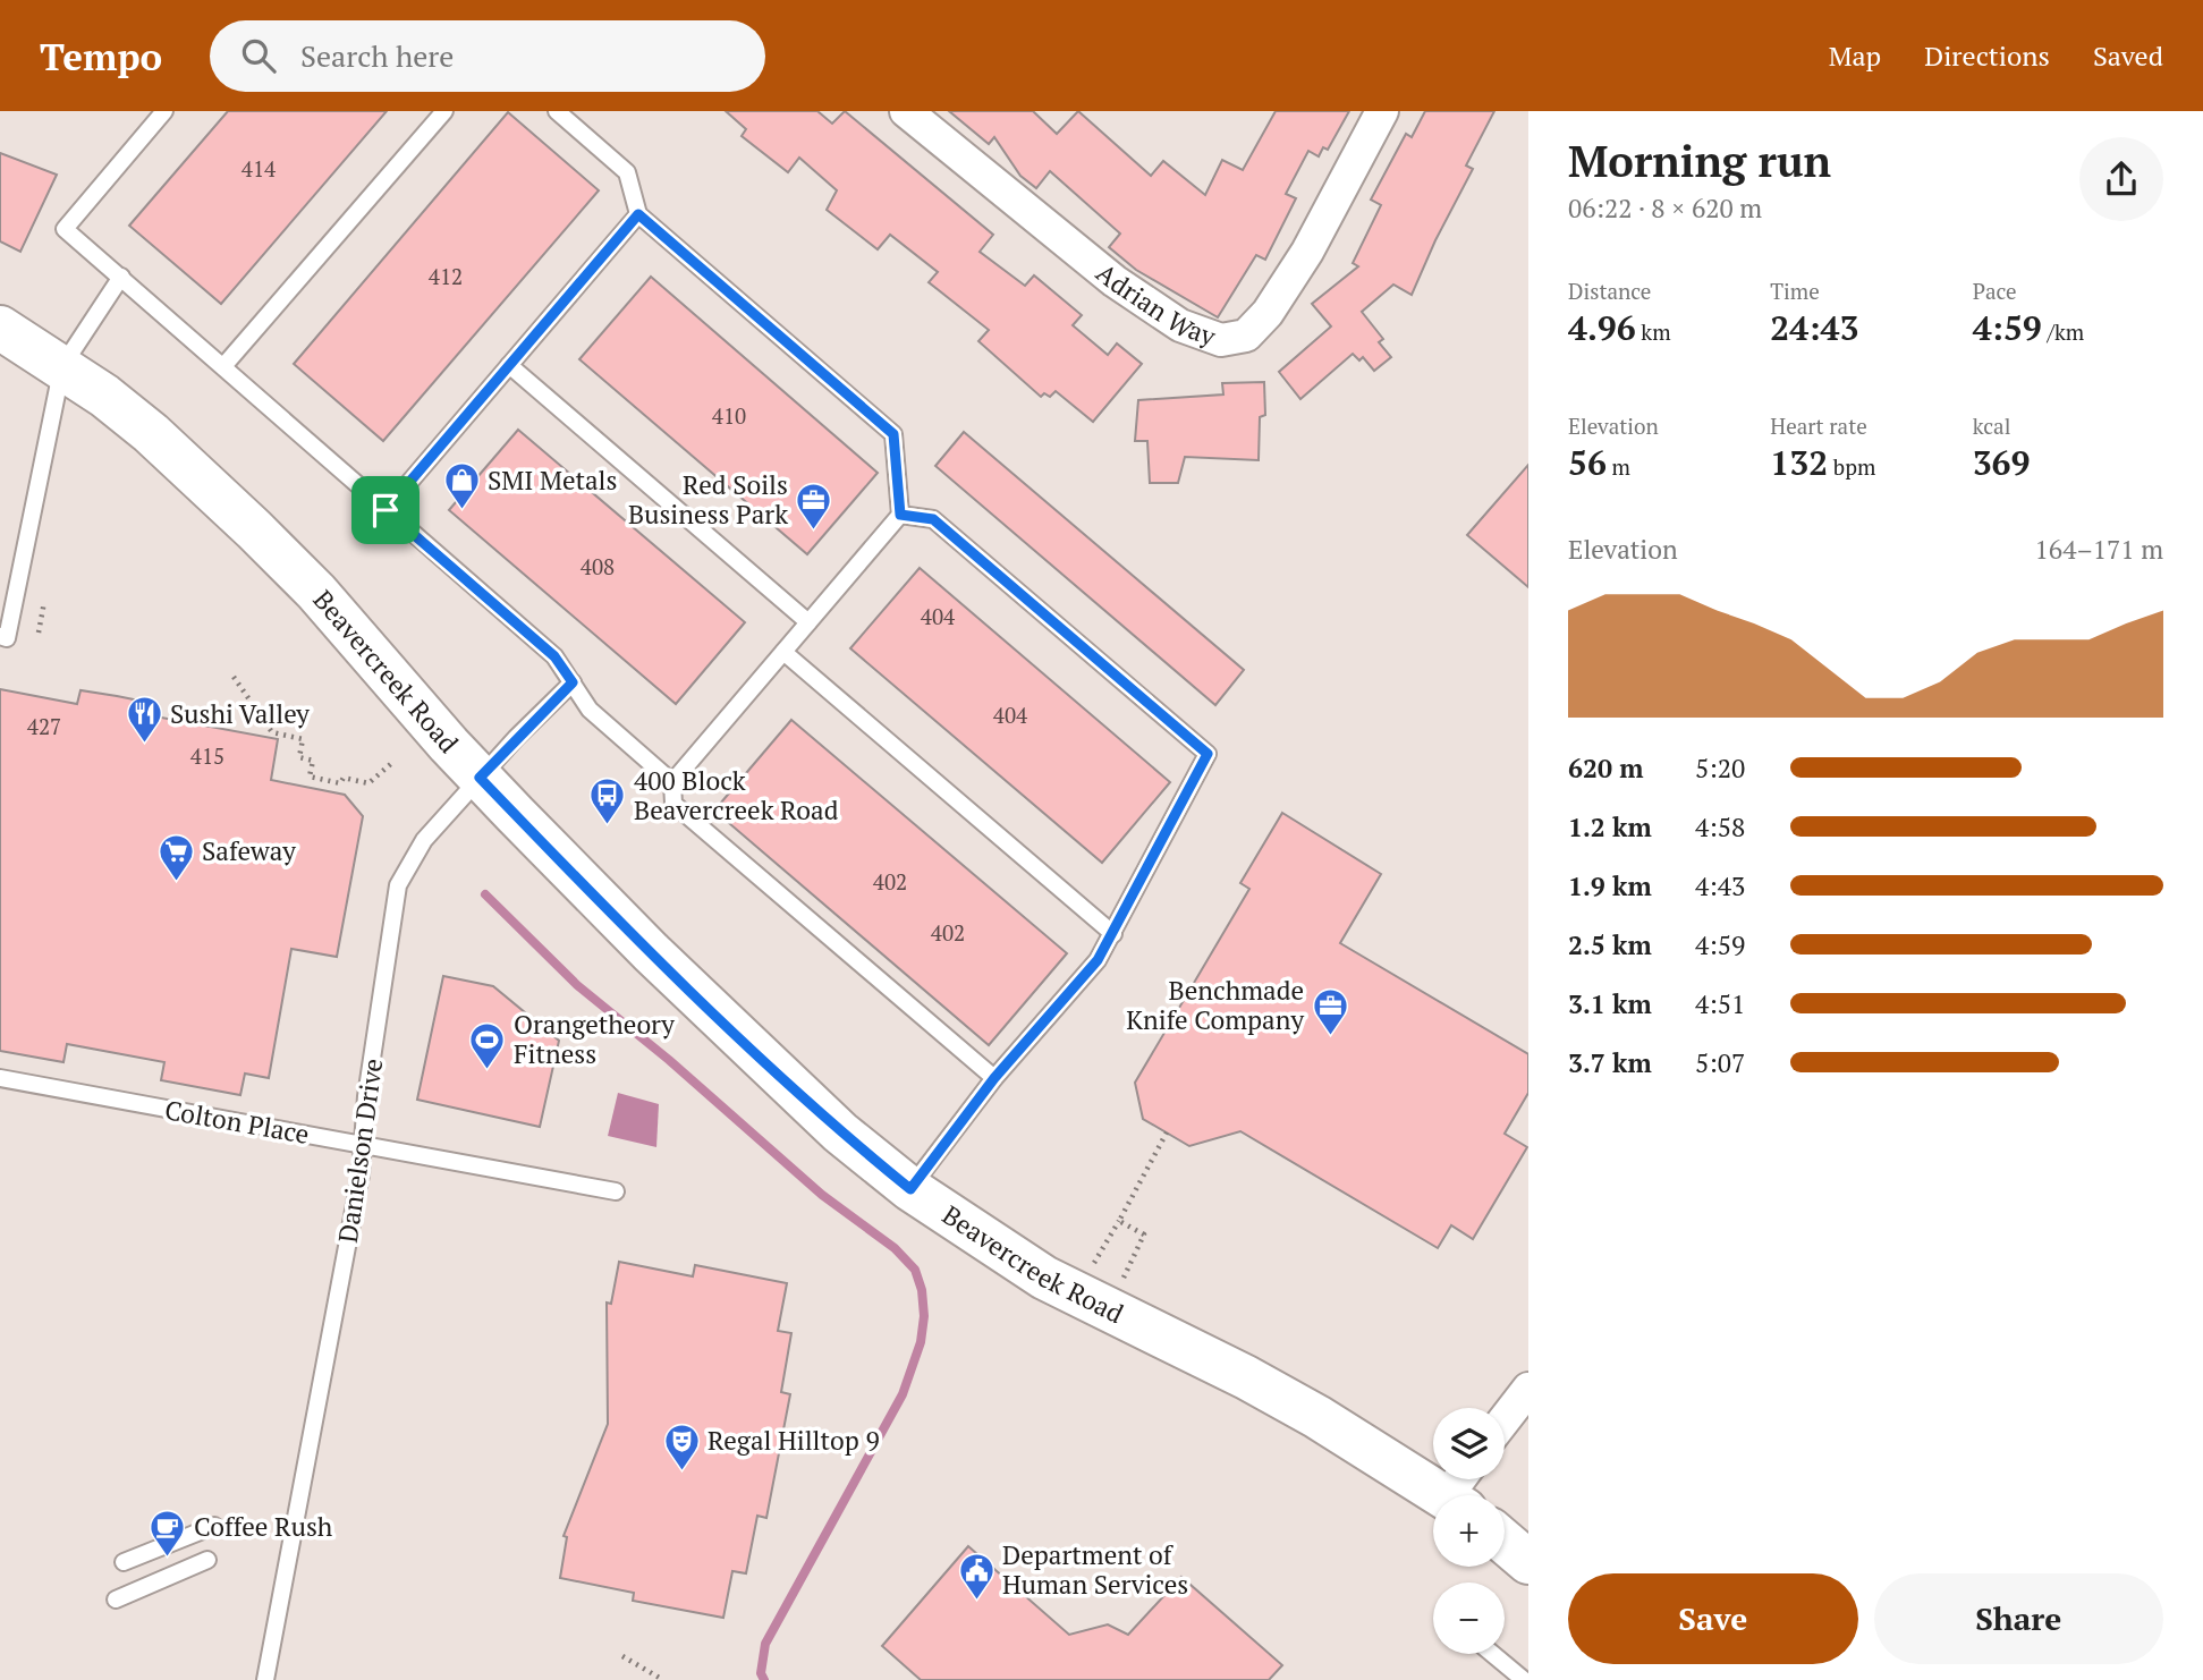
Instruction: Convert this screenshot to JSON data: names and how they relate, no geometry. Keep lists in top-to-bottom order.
{
  "streets": {
    "main road": ["Beavercreek Road"],
    "street": ["Adrian Way"],
    "lane": ["Colton Place", "Danielson Drive"]
  },
  "crossings": [
    ["Beavercreek Road", "Danielson Drive"],
    ["Colton Place", "Danielson Drive"]
  ],
  "places": {
    "shop": ["SMI Metals"],
    "office": ["Red Soils Business Park", "Benchmade Knife Company"],
    "restaurant": ["Sushi Valley"],
    "bus stop": ["400 Block Beavercreek Road"],
    "supermarket": ["Safeway"],
    "sports": ["Orangetheory Fitness"],
    "theatre": ["Regal Hilltop 9"],
    "cafe": ["Coffee Rush"],
    "public building": ["Department of Human Services"]
  },
  "house_numbers": [
    "414",
    "412",
    "410",
    "408",
    "404",
    "404",
    "427",
    "415",
    "402",
    "402"
  ],
  "page": {
    "header": "Tempo",
    "search": "Search here",
    "nav": ["Map", "Directions", "Saved"],
    "heading": ["Morning run", "06:22 · 8 × 620 m"],
    "stats": [
      ["Distance", "4.96 km"],
      ["Time", "24:43"],
      ["Pace", "4:59 /km"],
      ["Elevation", "56 m"],
      ["Heart rate", "132 bpm"],
      ["kcal", "369"]
    ],
    "chart": ["Elevation", "164–171 m"],
    "list": [
      {
        "name": "620 m",
        "note": "5:20"
      },
      {
        "name": "1.2 km",
        "note": "4:58"
      },
      {
        "name": "1.9 km",
        "note": "4:43"
      },
      {
        "name": "2.5 km",
        "note": "4:59"
      },
      {
        "name": "3.1 km",
        "note": "4:51"
      },
      {
        "name": "3.7 km",
        "note": "5:07"
      }
    ],
    "map_buttons": ["+", "−"],
    "buttons": ["Save", "Share"]
  }
}
